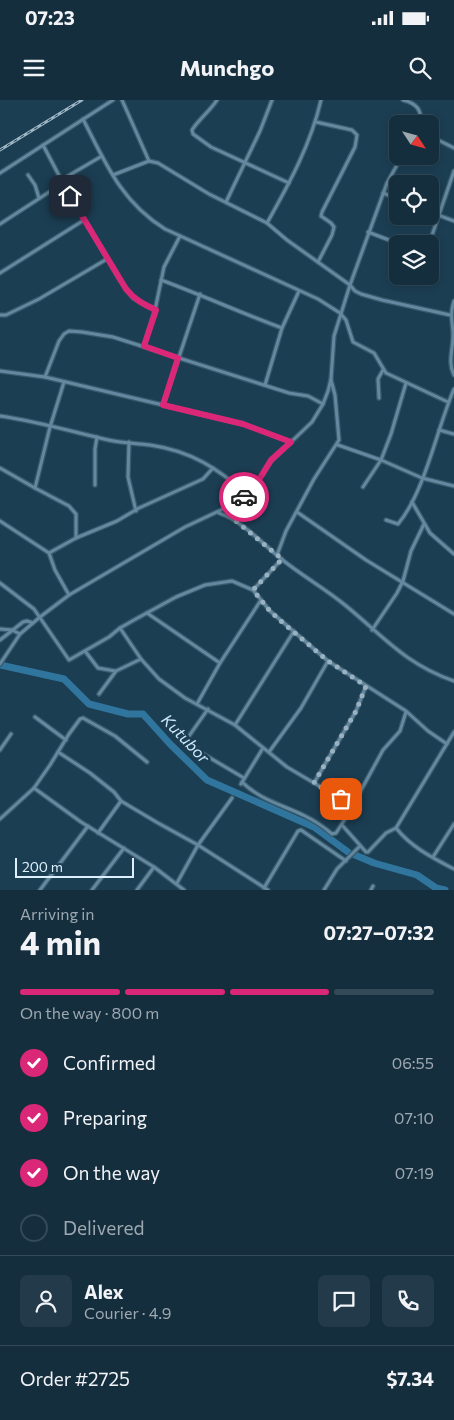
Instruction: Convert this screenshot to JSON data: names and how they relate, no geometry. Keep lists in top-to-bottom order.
{
  "water": ["Kutubor"],
  "scale_bar": "200 m",
  "north": "bottom right",
  "page": {
    "status": "07:23",
    "header": "Munchgo",
    "scale": "200 m",
    "heading": ["4 min", "Arriving in", "07:27–07:32"],
    "panel": [
      "Alex",
      "Courier · 4.9",
      "Order #2725",
      "$7.34"
    ],
    "bar": "On the way · 800 m",
    "list": [
      ["Confirmed", "06:55"],
      ["Preparing", "07:10"],
      ["On the way", "07:19"],
      "Delivered"
    ]
  }
}
